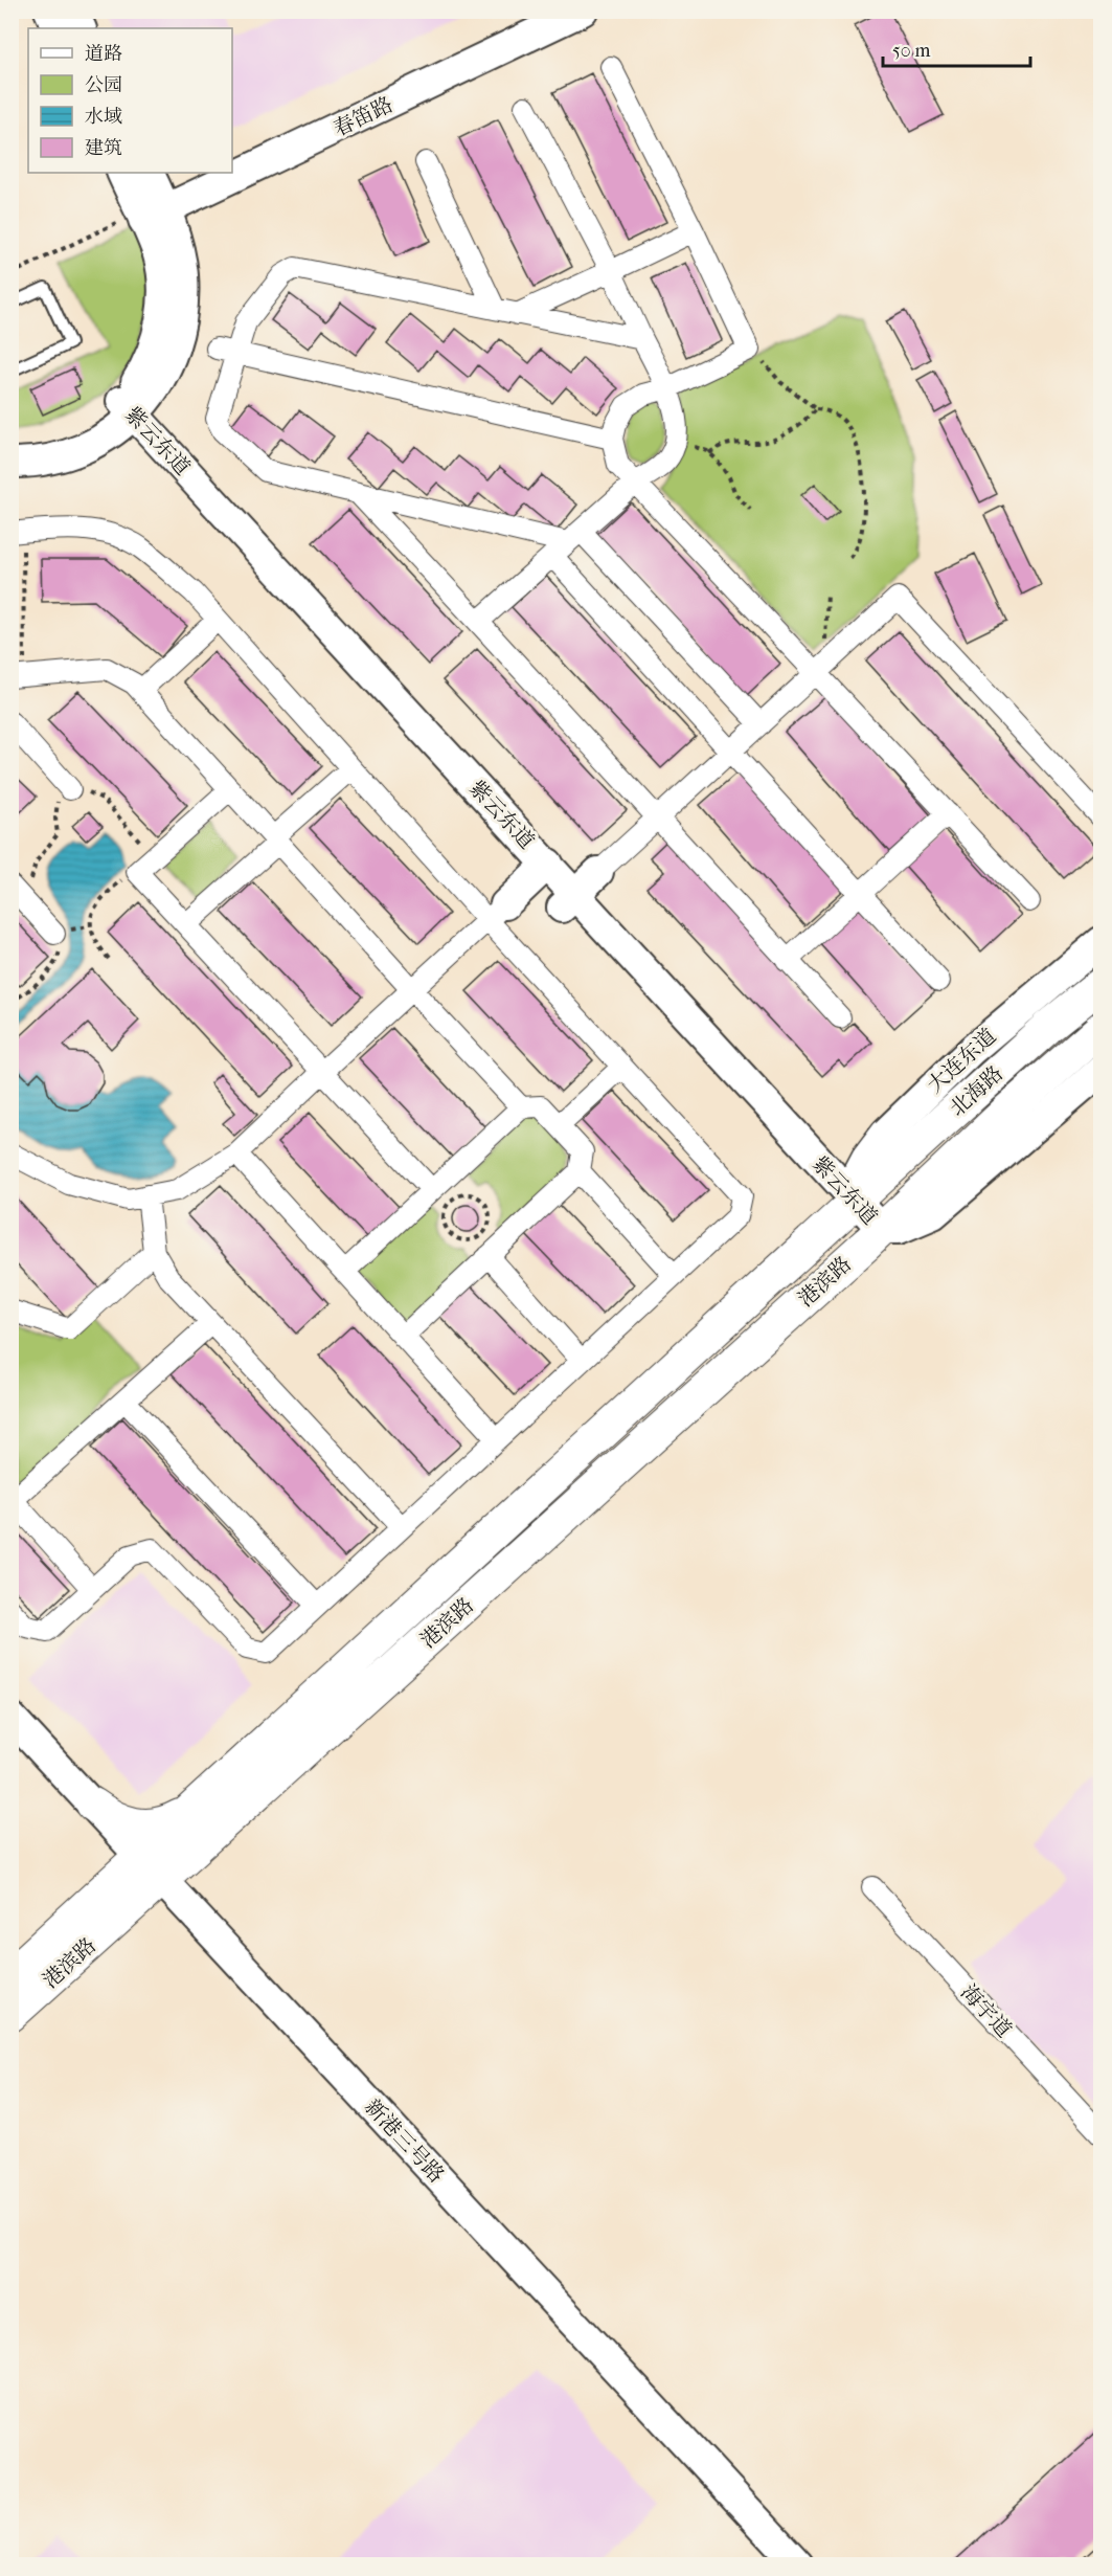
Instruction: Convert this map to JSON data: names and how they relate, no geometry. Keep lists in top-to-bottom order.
{
  "streets": {
    "main road": [
      "春笛路",
      "紫云东道",
      "大连东道",
      "北海路",
      "港滨路",
      "新港三号路"
    ],
    "street": ["海宇道"]
  },
  "crossings": [
    ["紫云东道", "大连东道"],
    ["紫云东道", "北海路"],
    ["紫云东道", "港滨路"],
    ["大连东道", "北海路"],
    ["大连东道", "港滨路"],
    ["北海路", "港滨路"],
    ["港滨路", "新港三号路"]
  ],
  "legend": [
    "道路",
    "公园",
    "水域",
    "建筑"
  ],
  "scale_bar": "50 m"
}
